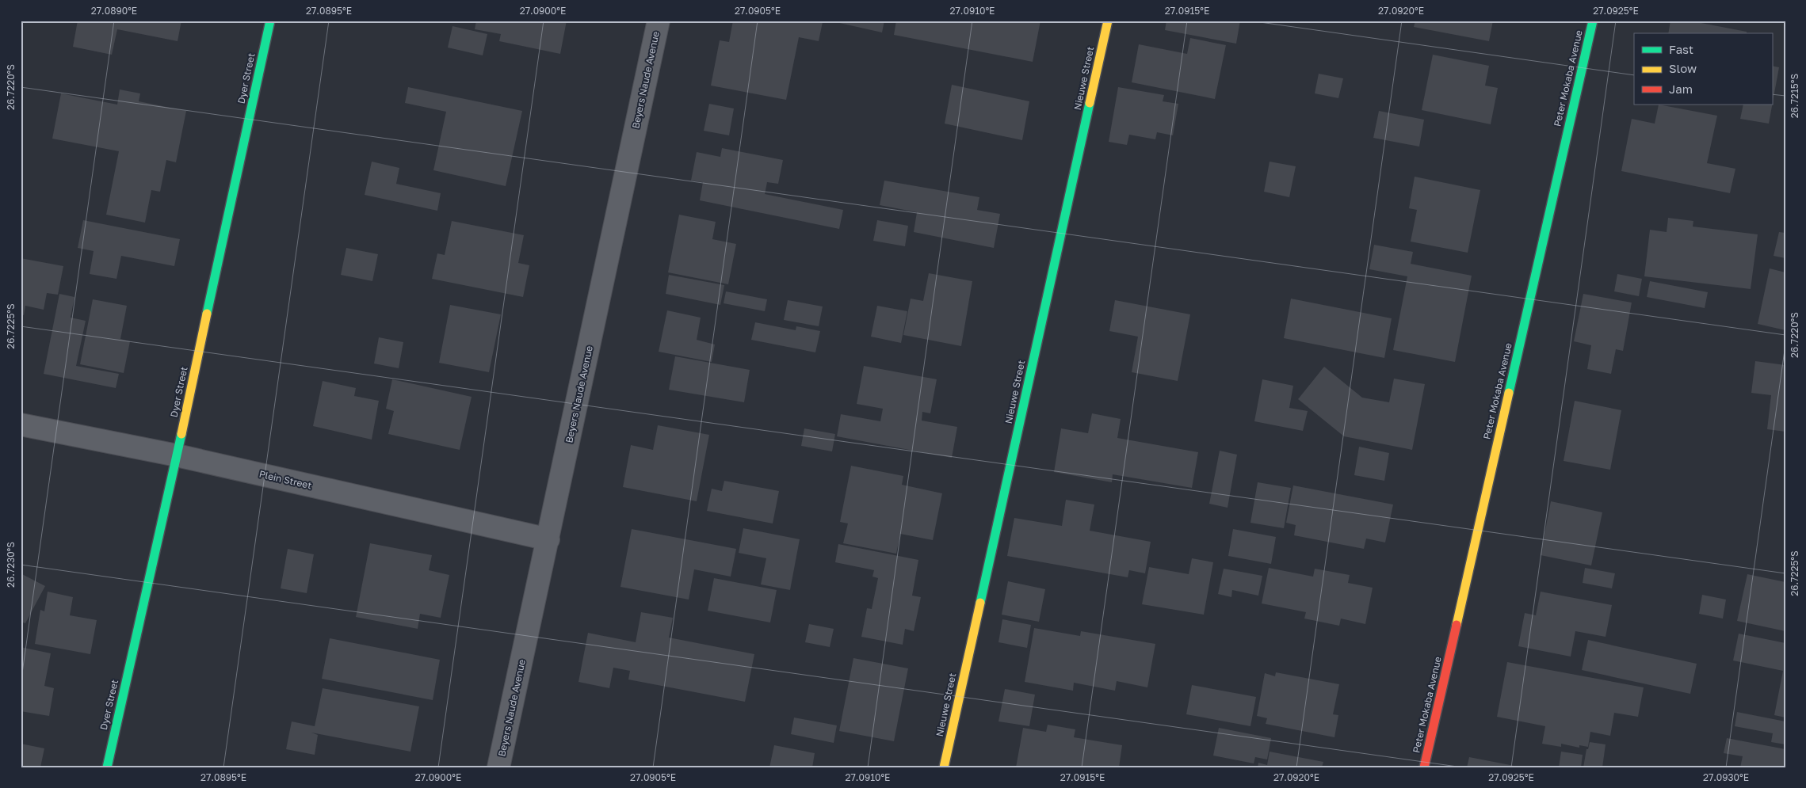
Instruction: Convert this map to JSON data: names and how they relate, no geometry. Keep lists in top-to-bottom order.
{
  "streets": {
    "street": [
      "Dyer Street",
      "Nieuwe Street",
      "Peter Mokaba Avenue",
      "Beyers Naude Avenue",
      "Plein Street"
    ]
  },
  "crossings": [
    ["Dyer Street", "Plein Street"],
    ["Beyers Naude Avenue", "Plein Street"]
  ],
  "legend": ["Fast", "Slow", "Jam"],
  "coordinates": [
    "27.0890°E",
    "27.0895°E",
    "27.0900°E",
    "27.0905°E",
    "27.0910°E",
    "27.0915°E",
    "27.0920°E",
    "27.0925°E",
    "26.7220°S",
    "26.7215°S",
    "26.7225°S",
    "26.7230°S",
    "27.0930°E"
  ]
}
